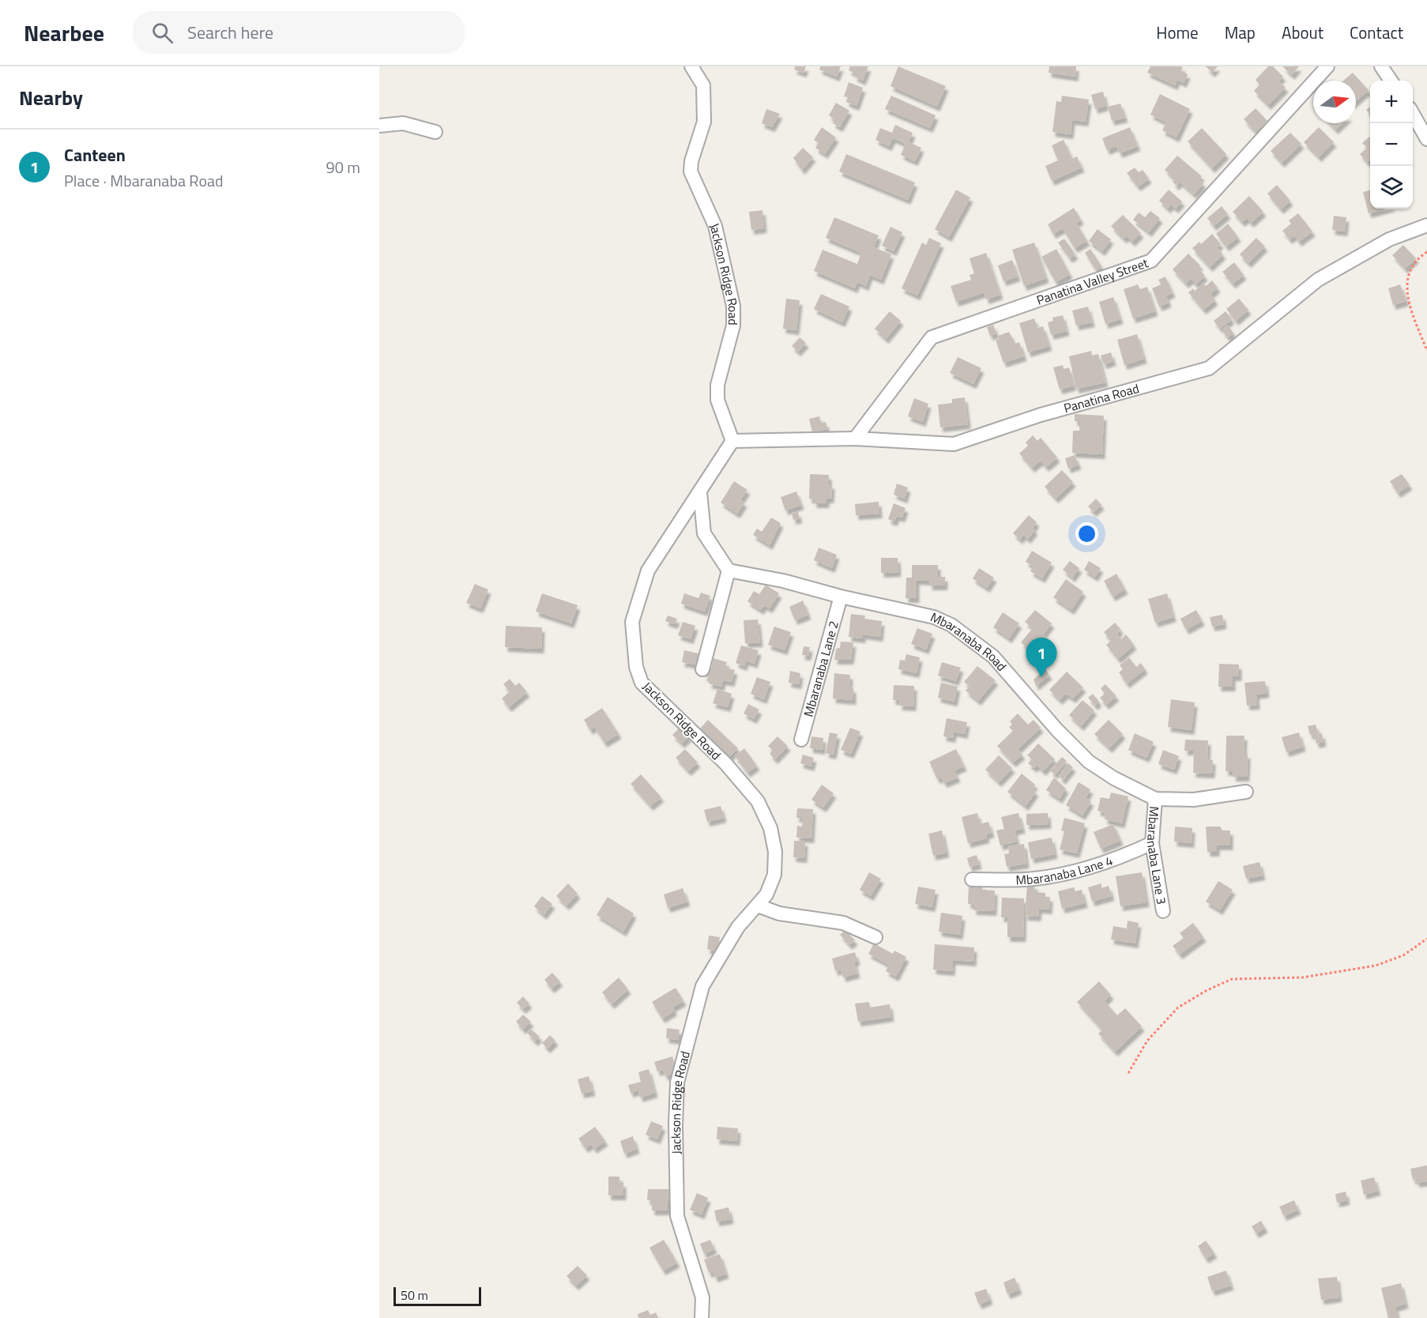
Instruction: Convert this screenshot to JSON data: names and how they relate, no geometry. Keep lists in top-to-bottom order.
{
  "streets": {
    "street": [
      "Jackson Ridge Road",
      "Panatina Valley Street",
      "Panatina Road",
      "Mbaranaba Road",
      "Mbaranaba Lane 2",
      "Mbaranaba Lane 3",
      "Mbaranaba Lane 4"
    ]
  },
  "crossings": [
    ["Jackson Ridge Road", "Panatina Road"],
    ["Panatina Valley Street", "Panatina Road"],
    ["Mbaranaba Road", "Mbaranaba Lane 2"],
    ["Mbaranaba Road", "Mbaranaba Lane 3"],
    ["Mbaranaba Lane 3", "Mbaranaba Lane 4"]
  ],
  "scale_bar": "50 m",
  "north": "right",
  "page": {
    "header": "Nearbee",
    "search": "Search here",
    "nav": [
      "Home",
      "Map",
      "About",
      "Contact"
    ],
    "heading": "Nearby",
    "map_buttons": ["+", "−"],
    "list": [
      {
        "mark": "1",
        "name": "Canteen",
        "note": "Place · Mbaranaba Road",
        "value": "90 m"
      }
    ],
    "pins": "1",
    "scale": "50 m"
  }
}
